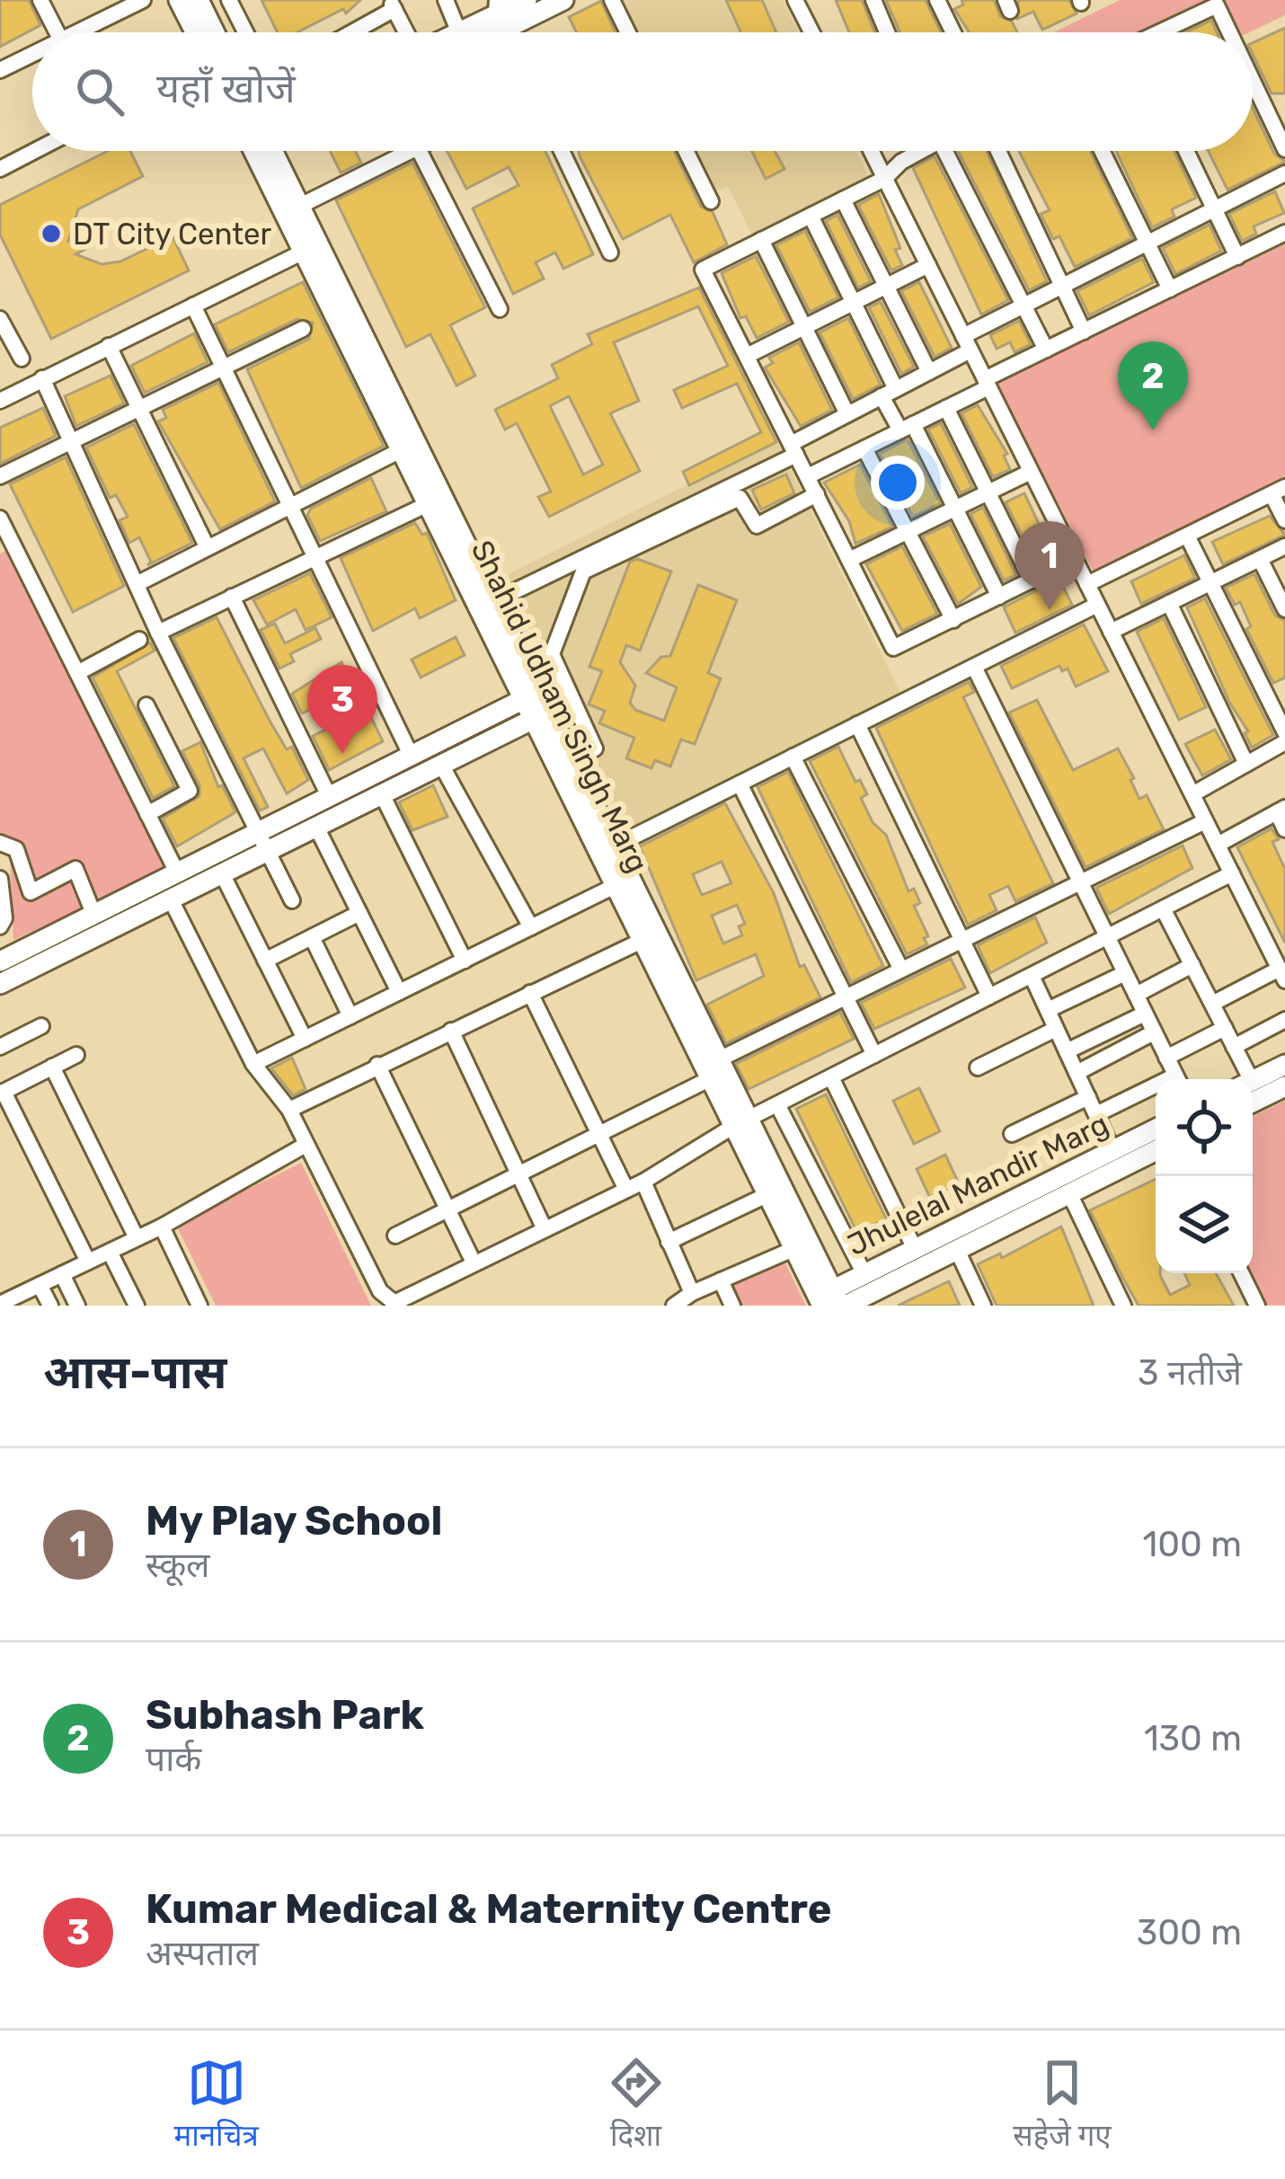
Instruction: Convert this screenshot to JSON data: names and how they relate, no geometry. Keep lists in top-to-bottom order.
{
  "streets": {
    "street": ["Shahid Udham Singh Marg", "Jhulelal Mandir Marg"]
  },
  "crossings": [
    ["Shahid Udham Singh Marg", "Jhulelal Mandir Marg"]
  ],
  "places": ["DT City Center"],
  "page": {
    "search": "यहाँ खोजें",
    "pins": ["2", "1", "3"],
    "heading": ["आस-पास", "3 नतीजे"],
    "list": [
      {
        "mark": "1",
        "name": "My Play School",
        "note": "स्कूल",
        "value": "100 m"
      },
      {
        "mark": "2",
        "name": "Subhash Park",
        "note": "पार्क",
        "value": "130 m"
      },
      {
        "mark": "3",
        "name": "Kumar Medical & Maternity Centre",
        "note": "अस्पताल",
        "value": "300 m"
      }
    ],
    "nav": ["मानचित्र", "दिशा", "सहेजे गए"]
  }
}
